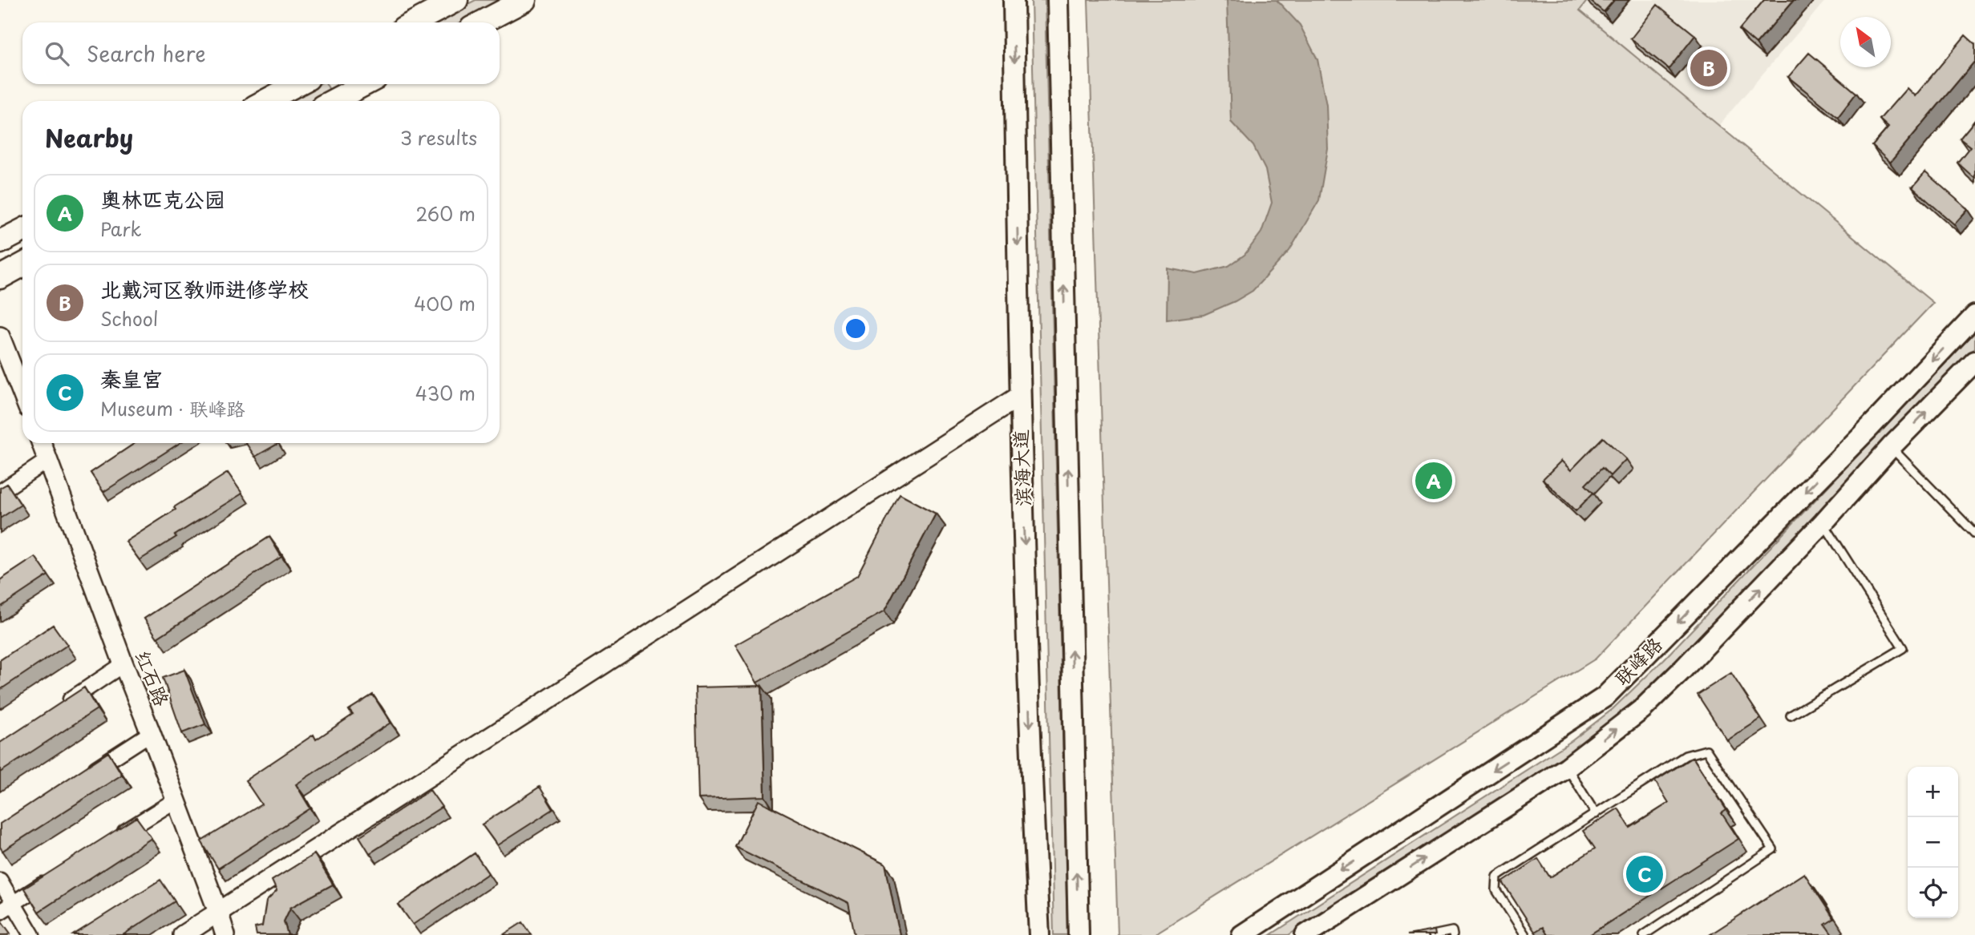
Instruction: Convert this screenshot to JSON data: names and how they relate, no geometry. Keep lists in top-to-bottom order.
{
  "streets": {
    "main road": ["滨海大道", "联峰路"],
    "street": ["红石路"]
  },
  "north": "top left",
  "page": {
    "search": "Search here",
    "pins": ["B", "A", "C"],
    "heading": ["Nearby", "3 results"],
    "list": [
      {
        "mark": "A",
        "name": "奥林匹克公园",
        "note": "Park",
        "value": "260 m"
      },
      {
        "mark": "B",
        "name": "北戴河区教师进修学校",
        "note": "School",
        "value": "400 m"
      },
      {
        "mark": "C",
        "name": "秦皇宫",
        "note": "Museum · 联峰路",
        "value": "430 m"
      }
    ],
    "map_buttons": ["+", "−"]
  }
}
